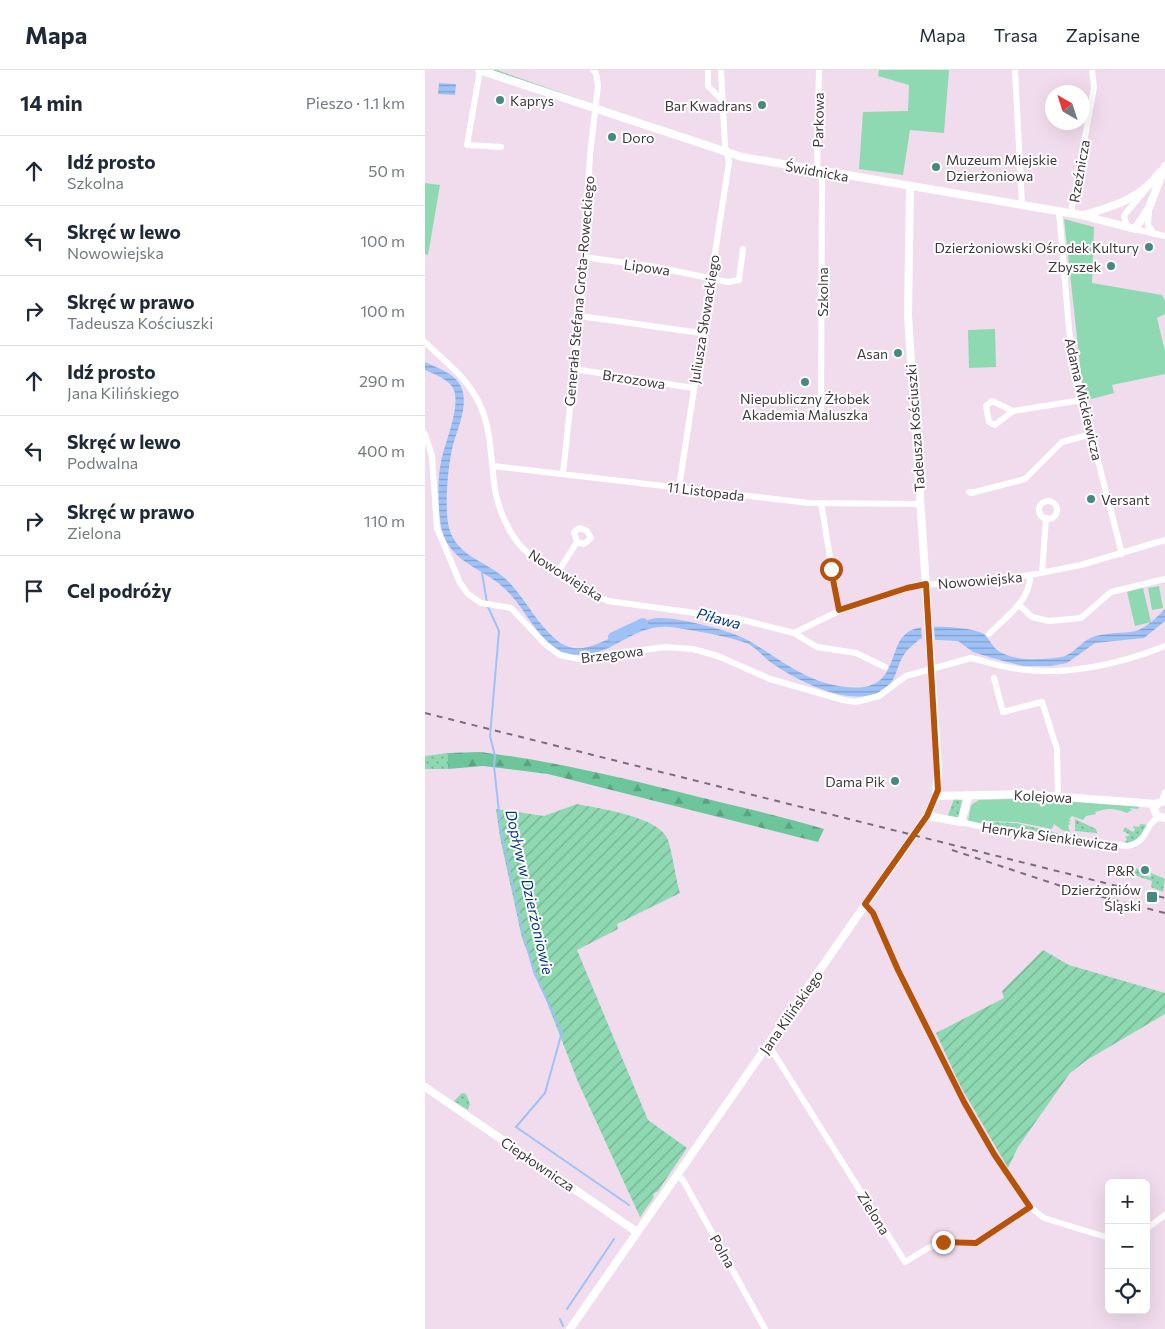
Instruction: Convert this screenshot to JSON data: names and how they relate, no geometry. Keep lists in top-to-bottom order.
{
  "streets": {
    "street": [
      "Parkowa",
      "Świdnicka",
      "Rzeźnicza",
      "Lipowa",
      "Generała Stefana Grota-Roweckiego",
      "Szkolna",
      "Juliusza Słowackiego",
      "Brzozowa",
      "Adama Mickiewicza",
      "Tadeusza Kościuszki",
      "11 Listopada",
      "Nowowiejska",
      "Brzegowa",
      "Kolejowa",
      "Henryka Sienkiewicza",
      "Jana Kilińskiego",
      "Ciepłownicza",
      "Zielona",
      "Polna"
    ]
  },
  "crossings": [
    ["Parkowa", "Świdnicka"],
    ["Parkowa", "Szkolna"],
    ["Świdnicka", "Rzeźnicza"],
    ["Świdnicka", "Generała Stefana Grota-Roweckiego"],
    ["Świdnicka", "Szkolna"],
    ["Świdnicka", "Juliusza Słowackiego"],
    ["Świdnicka", "Adama Mickiewicza"],
    ["Świdnicka", "Tadeusza Kościuszki"],
    ["Lipowa", "Generała Stefana Grota-Roweckiego"],
    ["Lipowa", "Juliusza Słowackiego"],
    ["Generała Stefana Grota-Roweckiego", "Brzozowa"],
    ["Generała Stefana Grota-Roweckiego", "11 Listopada"],
    ["Juliusza Słowackiego", "Brzozowa"],
    ["Juliusza Słowackiego", "11 Listopada"],
    ["Adama Mickiewicza", "Nowowiejska"],
    ["Tadeusza Kościuszki", "11 Listopada"],
    ["Tadeusza Kościuszki", "Nowowiejska"],
    ["Tadeusza Kościuszki", "Brzegowa"],
    ["Tadeusza Kościuszki", "Jana Kilińskiego"],
    ["11 Listopada", "Nowowiejska"],
    ["Brzegowa", "Jana Kilińskiego"],
    ["Kolejowa", "Jana Kilińskiego"],
    ["Henryka Sienkiewicza", "Jana Kilińskiego"],
    ["Jana Kilińskiego", "Ciepłownicza"],
    ["Jana Kilińskiego", "Zielona"],
    ["Jana Kilińskiego", "Polna"]
  ],
  "water": ["Piława", "Dopływ w Dzierżoniowie"],
  "places": {
    "other": [
      "Kaprys",
      "Bar Kwadrans",
      "Doro",
      "Muzeum Miejskie Dzierżoniowa",
      "Dzierżoniowski Ośrodek Kultury",
      "Zbyszek",
      "Asan",
      "Niepubliczny Żłobek Akademia Maluszka",
      "Versant",
      "Dama Pik",
      "P&R"
    ],
    "transit": ["Dzierżoniów Śląski"]
  },
  "north": "top left",
  "page": {
    "header": "Mapa",
    "nav": ["Mapa", "Trasa", "Zapisane"],
    "heading": ["14 min", "Pieszo · 1.1 km"],
    "list": [
      ["Idź prosto", "Szkolna", "50 m"],
      ["Skręć w lewo", "Nowowiejska", "100 m"],
      ["Skręć w prawo", "Tadeusza Kościuszki", "100 m"],
      ["Idź prosto", "Jana Kilińskiego", "290 m"],
      ["Skręć w lewo", "Podwalna", "400 m"],
      ["Skręć w prawo", "Zielona", "110 m"],
      "Cel podróży"
    ],
    "map_buttons": ["+", "−"]
  }
}
